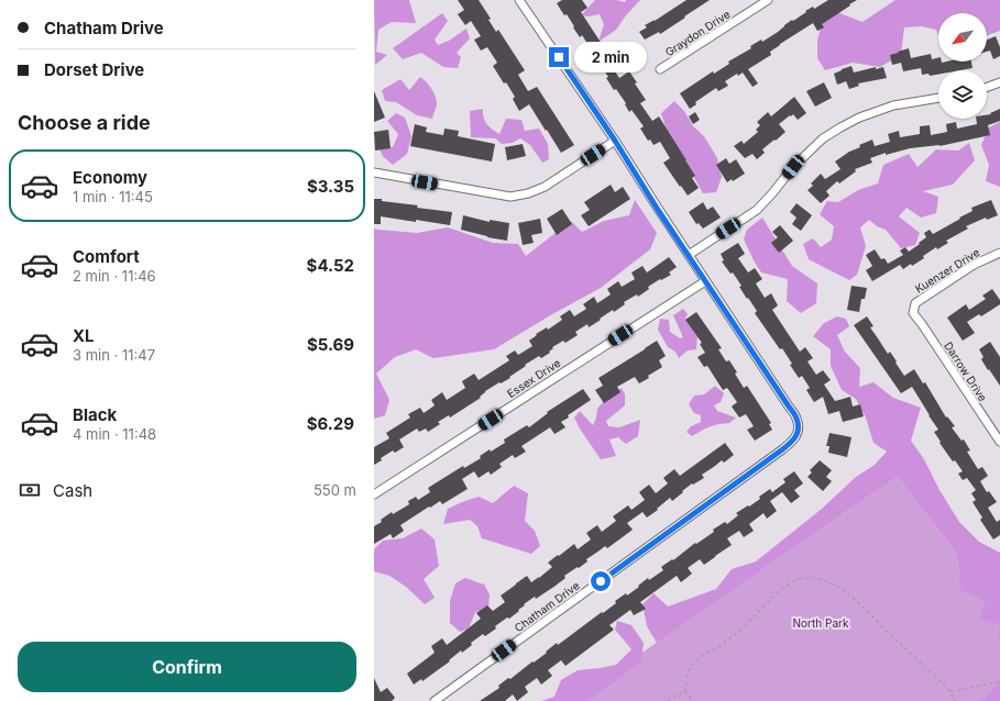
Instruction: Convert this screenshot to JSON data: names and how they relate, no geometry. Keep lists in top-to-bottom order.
{
  "streets": {
    "street": [
      "Graydon Drive",
      "Kuenzer Drive",
      "Darrow Drive",
      "Essex Drive",
      "Chatham Drive"
    ]
  },
  "crossings": [
    ["Kuenzer Drive", "Darrow Drive"],
    ["Essex Drive", "Chatham Drive"]
  ],
  "parks": ["North Park"],
  "north": "bottom left",
  "page": {
    "banner": ["Chatham Drive", "Dorset Drive"],
    "bubble": "2 min",
    "heading": "Choose a ride",
    "list": [
      {
        "name": "Economy",
        "note": "1 min · 11:45",
        "value": "$3.35"
      },
      {
        "name": "Comfort",
        "note": "2 min · 11:46",
        "value": "$4.52"
      },
      {
        "name": "XL",
        "note": "3 min · 11:47",
        "value": "$5.69"
      },
      {
        "name": "Black",
        "note": "4 min · 11:48",
        "value": "$6.29"
      }
    ],
    "pay": ["Cash", "550 m"],
    "buttons": "Confirm"
  }
}
